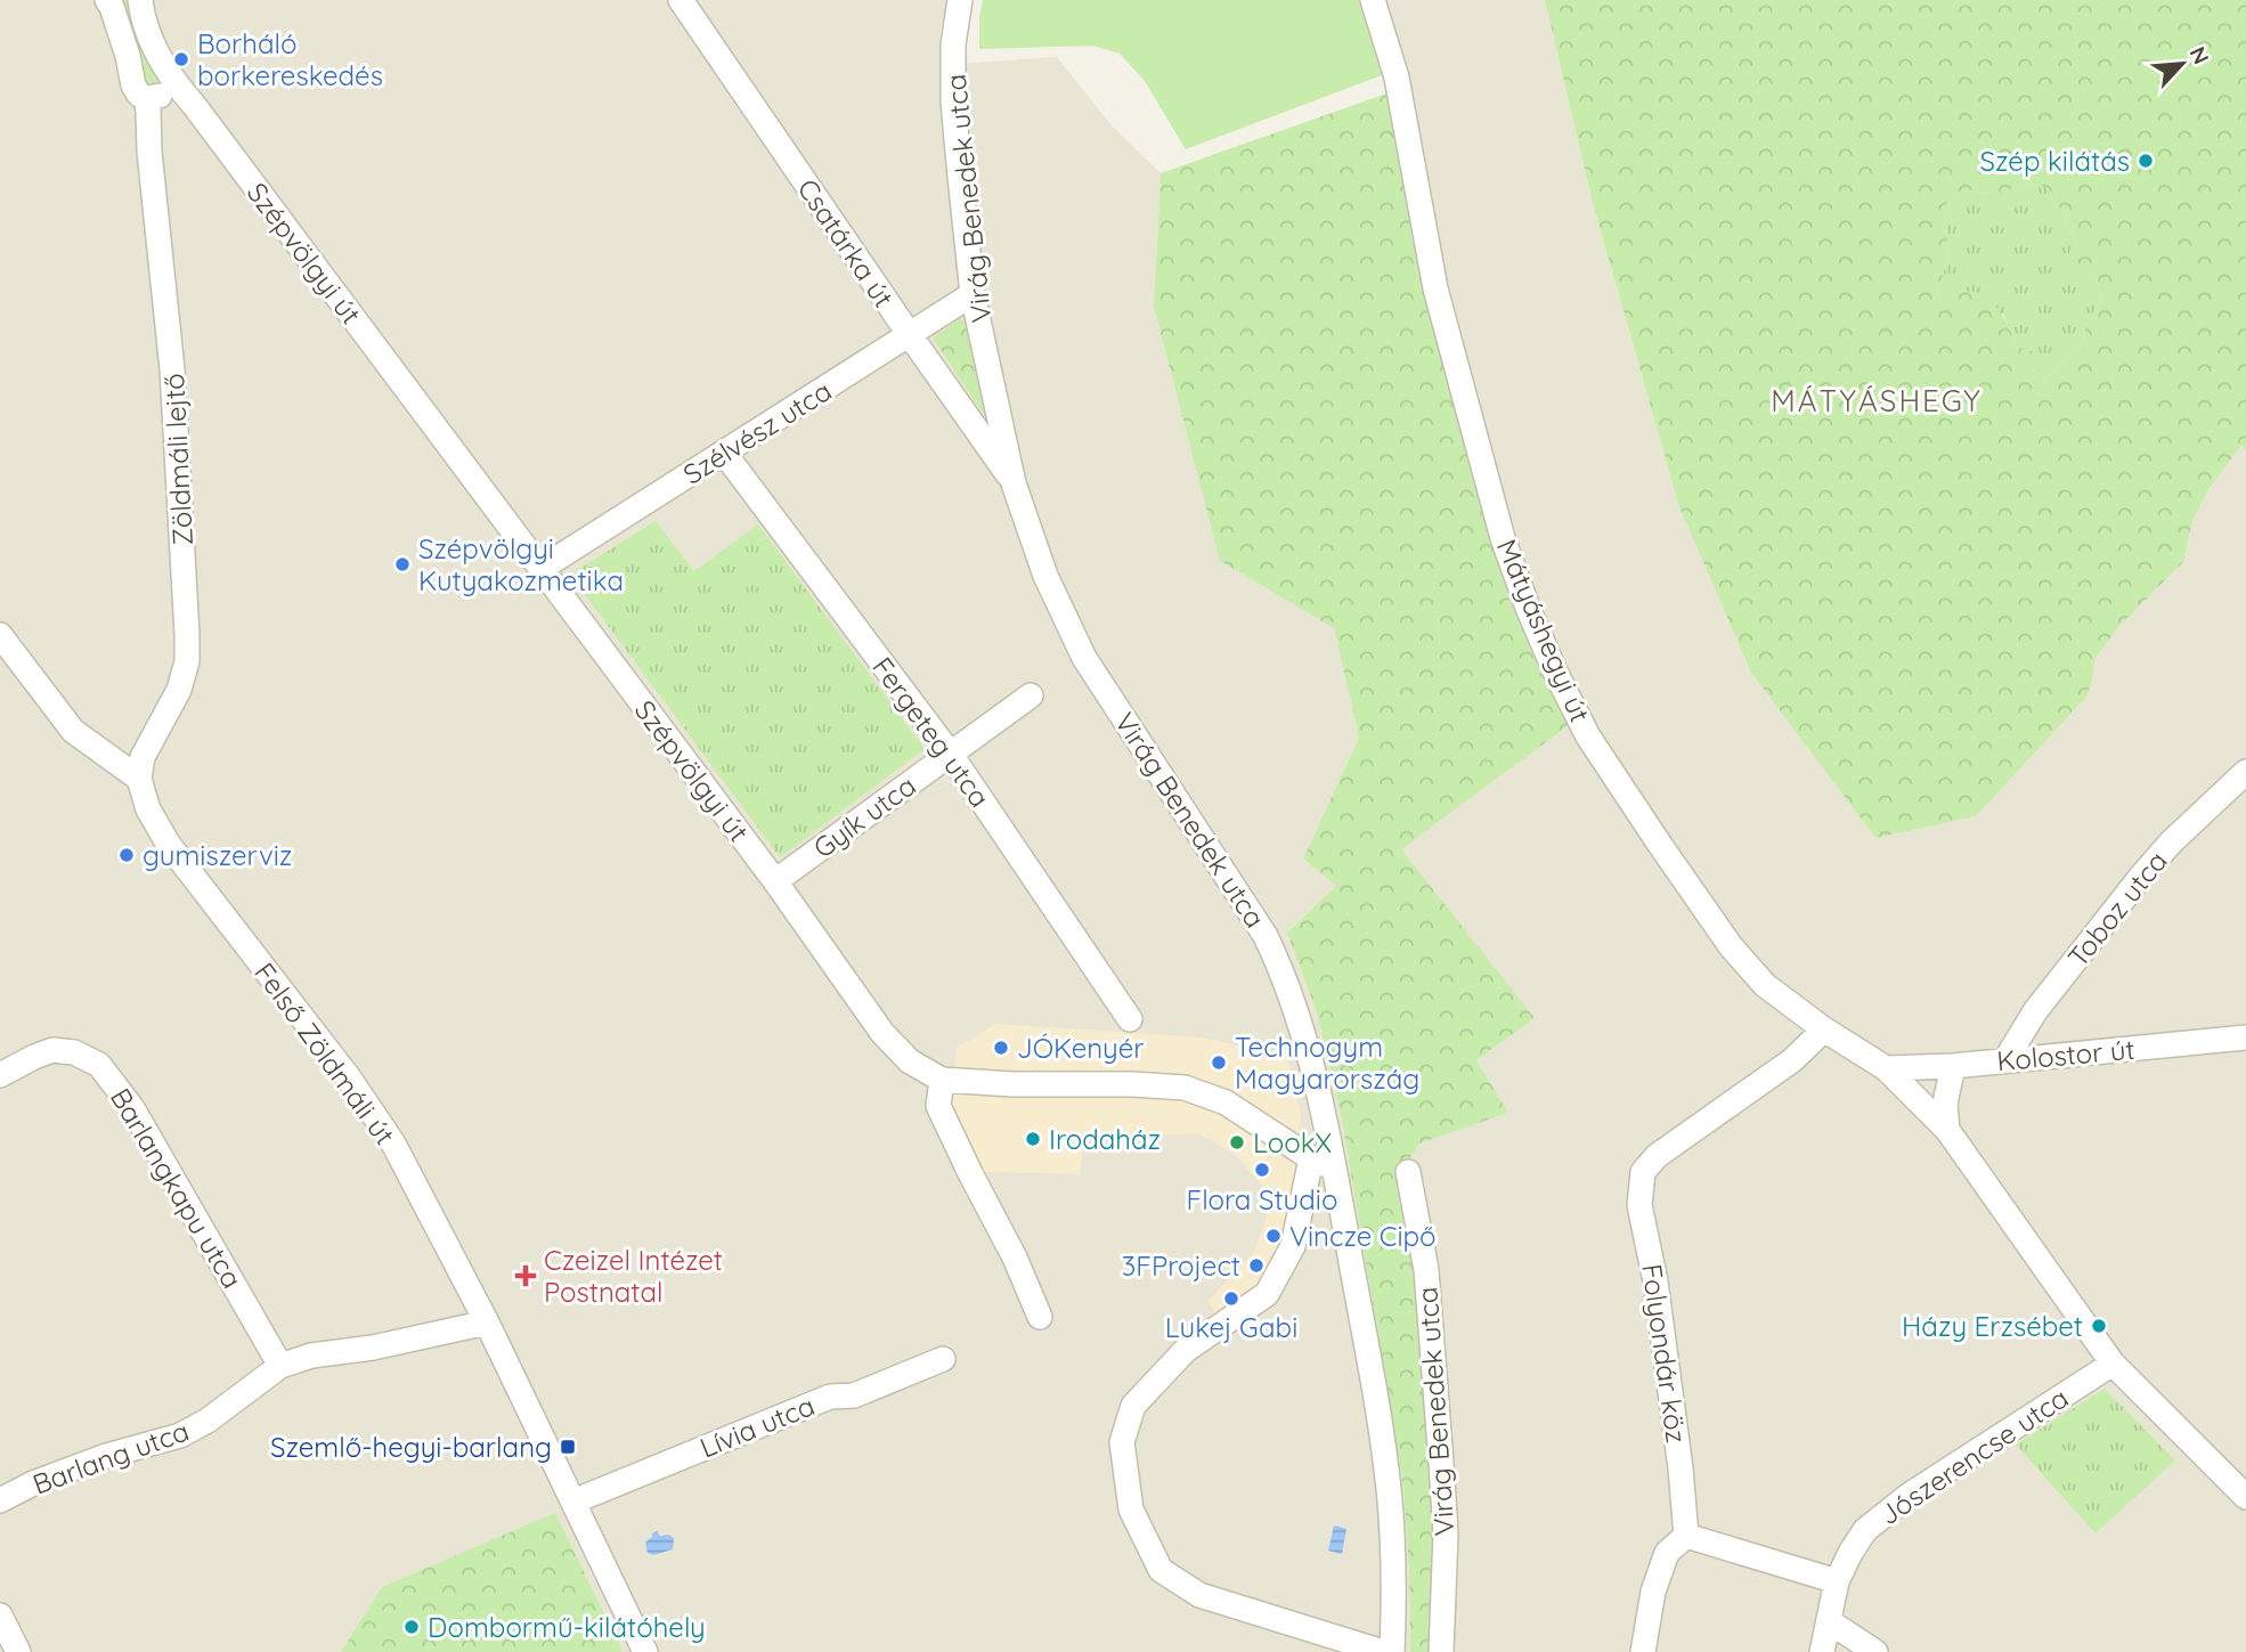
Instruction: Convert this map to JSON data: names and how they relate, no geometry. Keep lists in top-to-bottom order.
{
  "streets": {
    "street": [
      "Virág Benedek utca",
      "Csatárka út",
      "Szépvölgyi út",
      "Szélvész utca",
      "Zöldmáli lejtő",
      "Mátyáshegyi út",
      "Fergeteg utca",
      "Gyík utca",
      "Toboz utca",
      "Felső Zöldmáli út",
      "Kolostor út",
      "Barlangkapu utca",
      "Folyondár köz",
      "Lívia utca",
      "Jószerencse utca",
      "Barlang utca"
    ]
  },
  "crossings": [
    ["Virág Benedek utca", "Csatárka út"],
    ["Virág Benedek utca", "Szépvölgyi út"],
    ["Virág Benedek utca", "Szélvész utca"],
    ["Csatárka út", "Szélvész utca"],
    ["Szépvölgyi út", "Szélvész utca"],
    ["Szépvölgyi út", "Zöldmáli lejtő"],
    ["Szépvölgyi út", "Gyík utca"],
    ["Szélvész utca", "Fergeteg utca"],
    ["Zöldmáli lejtő", "Felső Zöldmáli út"],
    ["Mátyáshegyi út", "Kolostor út"],
    ["Mátyáshegyi út", "Folyondár köz"],
    ["Mátyáshegyi út", "Jószerencse utca"],
    ["Fergeteg utca", "Gyík utca"],
    ["Toboz utca", "Kolostor út"],
    ["Felső Zöldmáli út", "Lívia utca"],
    ["Felső Zöldmáli út", "Barlang utca"],
    ["Barlangkapu utca", "Barlang utca"]
  ],
  "districts": ["MÁTYÁSHEGY"],
  "places": {
    "other": [
      "Borháló borkereskedés",
      "Szép kilátás",
      "Szépvölgyi Kutyakozmetika",
      "gumiszerviz",
      "JÓKenyér",
      "Technogym Magyarország",
      "Irodaház",
      "LookX",
      "Flora Studio",
      "Vincze Cipő",
      "3FProject",
      "Lukej Gabi",
      "Házy Erzsébet",
      "Dombormű-kilátóhely"
    ],
    "health": ["Czeizel Intézet Postnatal"],
    "transit": ["Szemlő-hegyi-barlang"]
  },
  "north": "top right"
}
